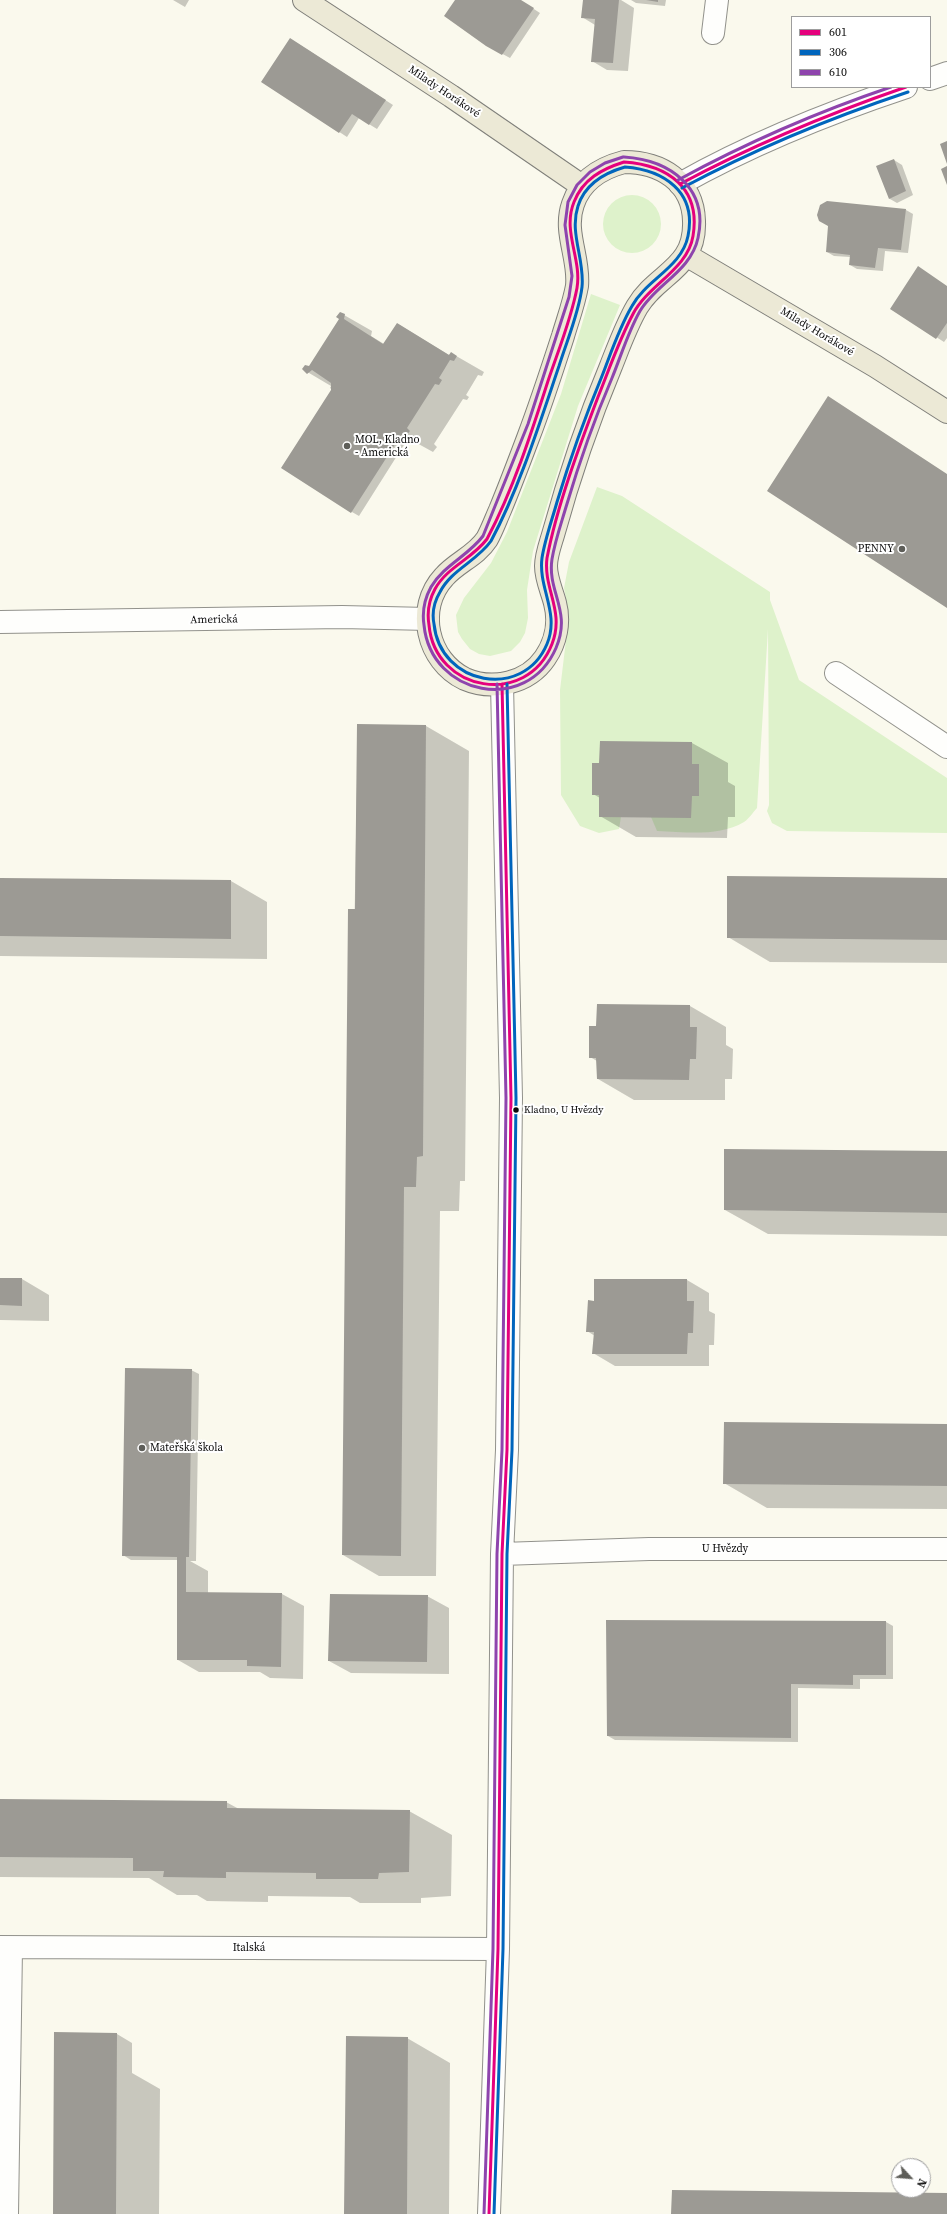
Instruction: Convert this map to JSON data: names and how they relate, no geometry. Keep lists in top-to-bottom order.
{
  "streets": {
    "main road": ["Milady Horákové"],
    "street": ["Americká", "U Hvězdy", "Italská"]
  },
  "places": [
    "MOL, Kladno - Americká",
    "PENNY",
    "Kladno, U Hvězdy",
    "Mateřská škola"
  ],
  "lines": ["transit line 601", "transit line 610", "transit line 306"],
  "legend": ["601", "306", "610"],
  "north": "bottom right"
}
